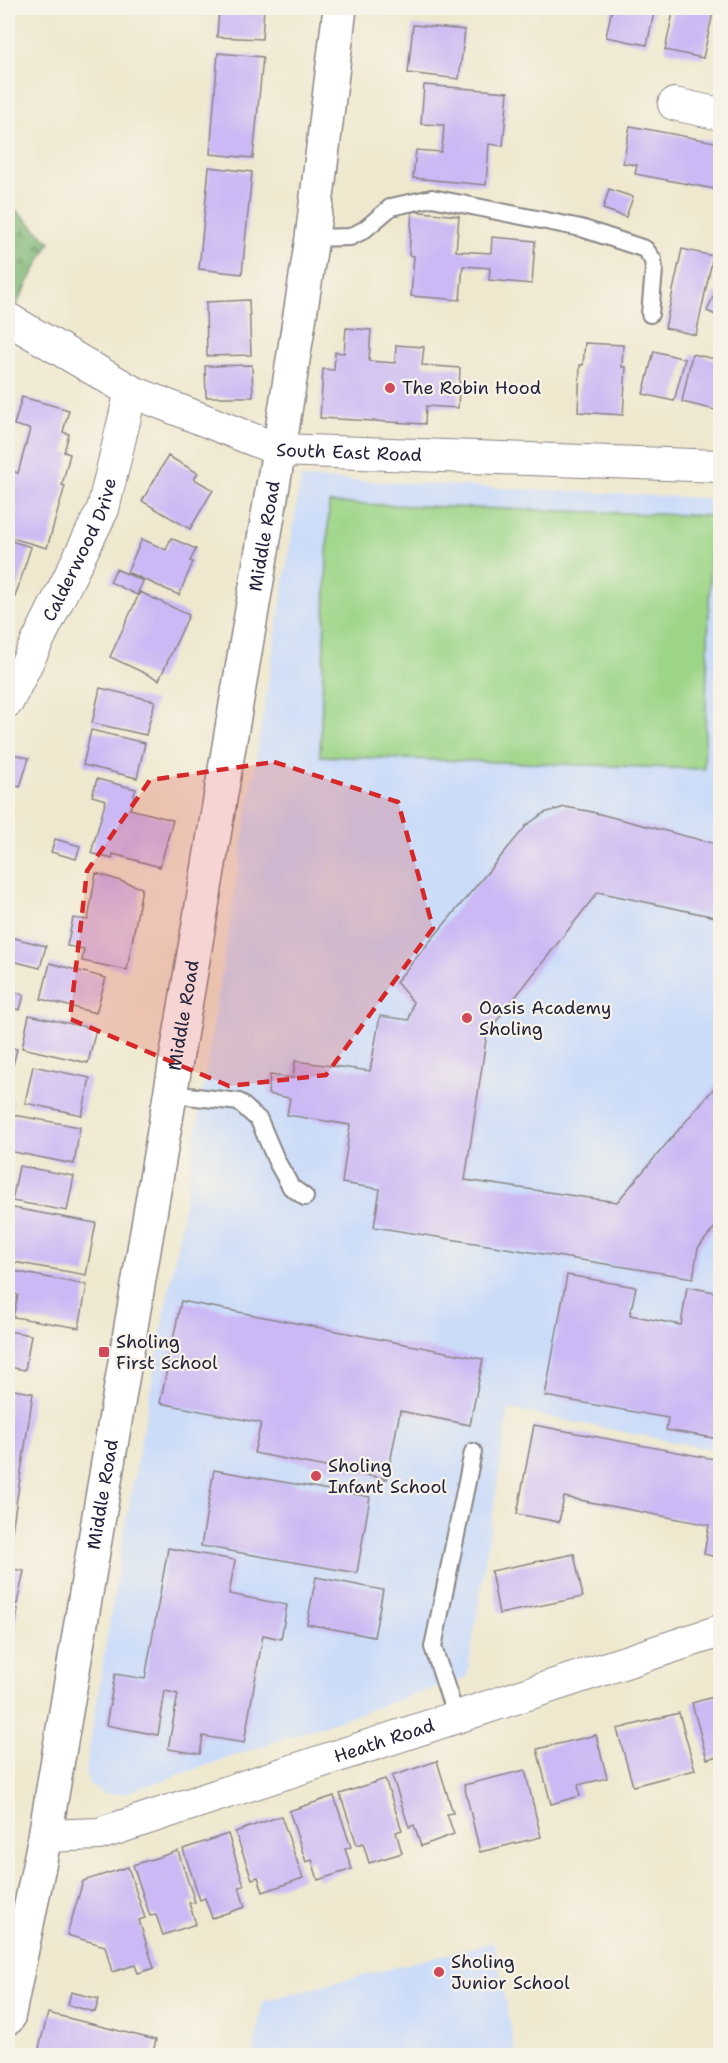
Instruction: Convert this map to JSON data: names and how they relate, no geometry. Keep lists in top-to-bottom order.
{
  "streets": {
    "street": [
      "South East Road",
      "Middle Road",
      "Calderwood Drive",
      "Heath Road"
    ]
  },
  "crossings": [
    ["South East Road", "Middle Road"],
    ["South East Road", "Calderwood Drive"],
    ["Middle Road", "Heath Road"]
  ],
  "places": {
    "other": [
      "The Robin Hood",
      "Oasis Academy Sholing",
      "Sholing Infant School",
      "Sholing Junior School"
    ],
    "transit": ["Sholing First School"]
  }
}
